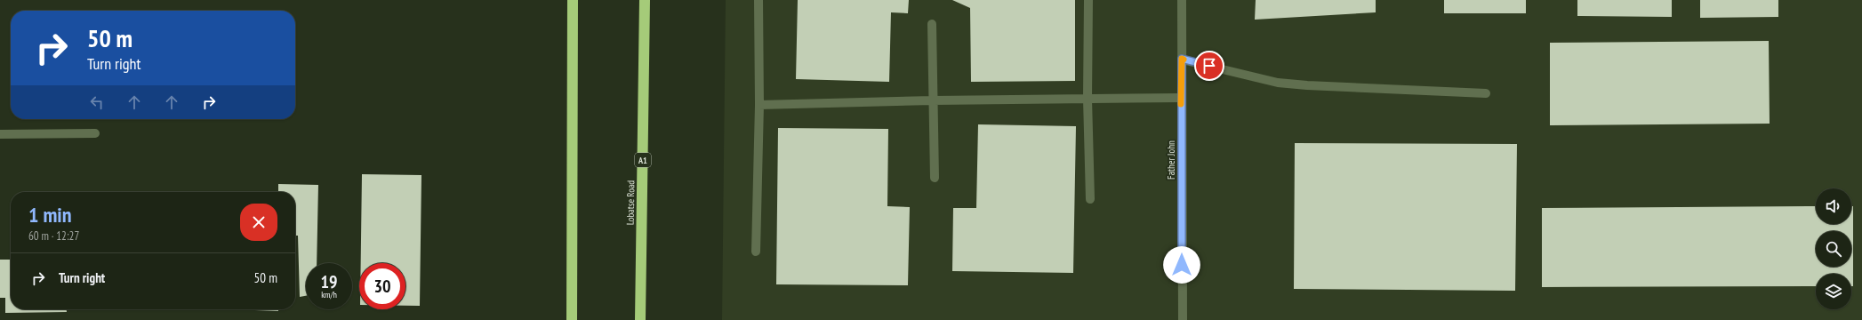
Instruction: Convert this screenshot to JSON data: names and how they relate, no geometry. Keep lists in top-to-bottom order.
{
  "streets": {
    "highway": ["A1", "Lobatse Road"],
    "street": ["Father John"]
  },
  "page": {
    "turn": ["50 m", "Turn right"],
    "heading": ["1 min", "60 m · 12:27"],
    "list": [
      {
        "name": "Turn right",
        "value": "50 m"
      }
    ],
    "speed": "19 km/h",
    "limit": "30"
  }
}
